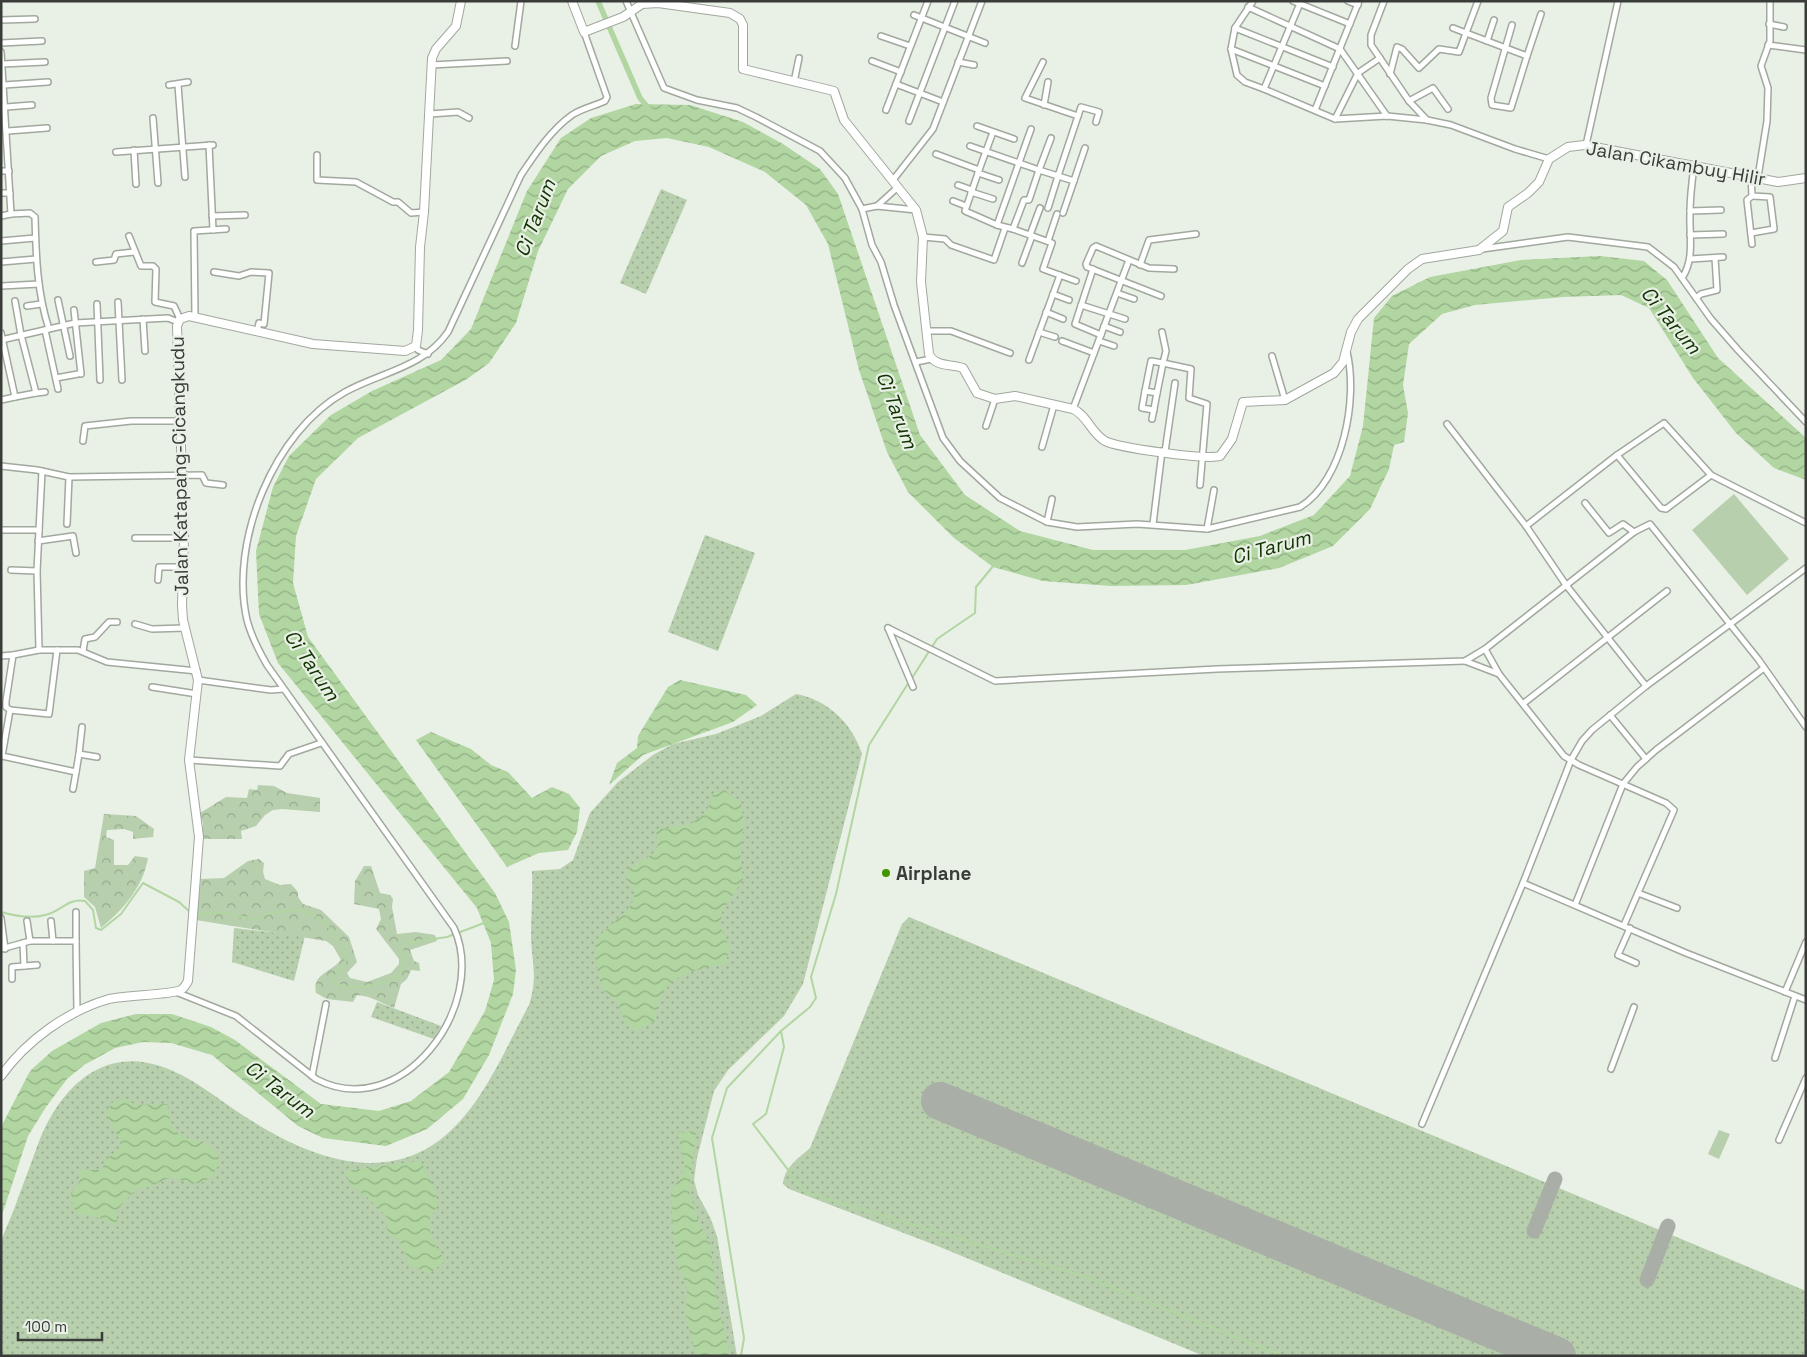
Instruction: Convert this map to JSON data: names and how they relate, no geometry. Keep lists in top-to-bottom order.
{
  "streets": {
    "street": ["Jalan Cikambuy Hilir", "Jalan Katapang-Cicangkudu"]
  },
  "water": ["Ci Tarum"],
  "places": ["Airplane"],
  "scale_bar": "100 m"
}
